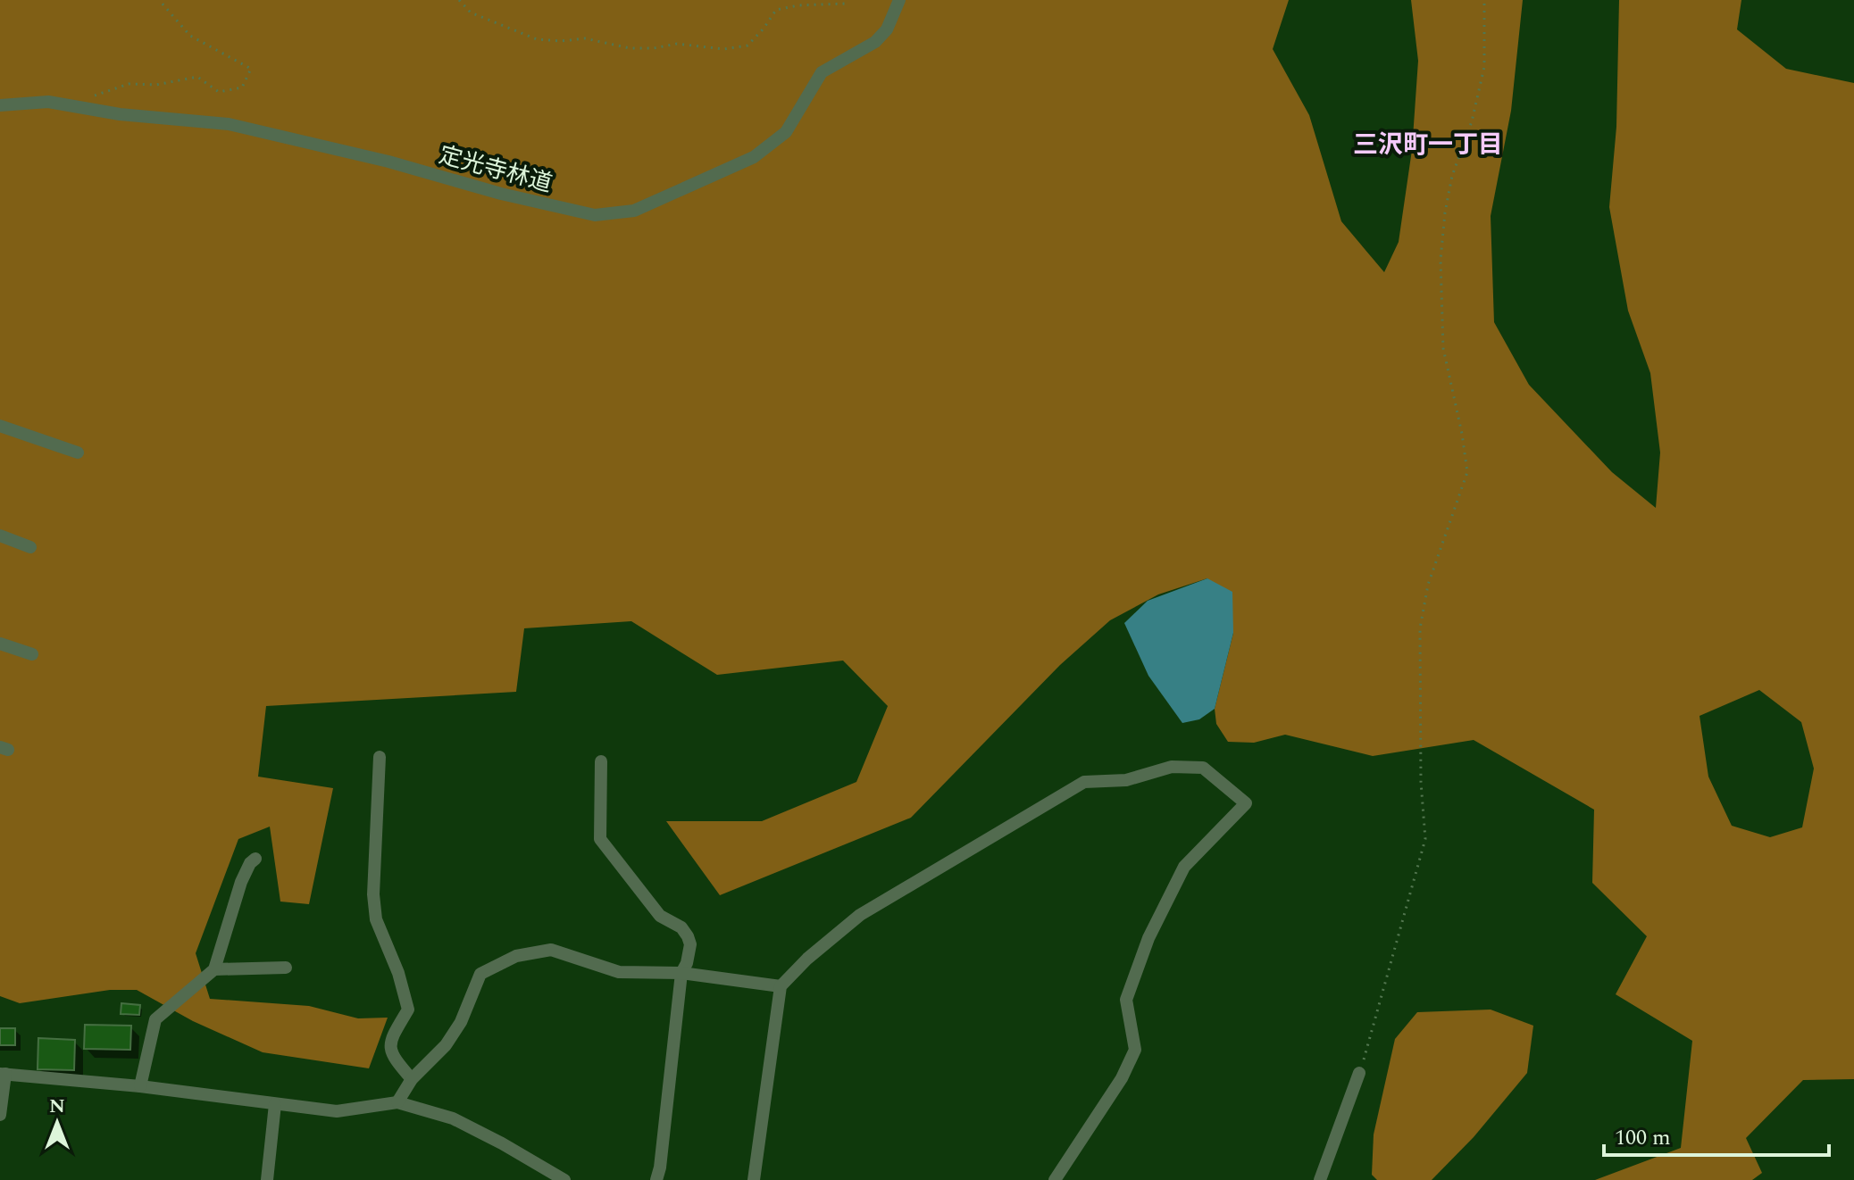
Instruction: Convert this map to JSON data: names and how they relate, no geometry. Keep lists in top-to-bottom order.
{
  "streets": {
    "street": ["定光寺林道"]
  },
  "districts": ["三沢町一丁目"],
  "scale_bar": "100 m",
  "north": "top"
}
